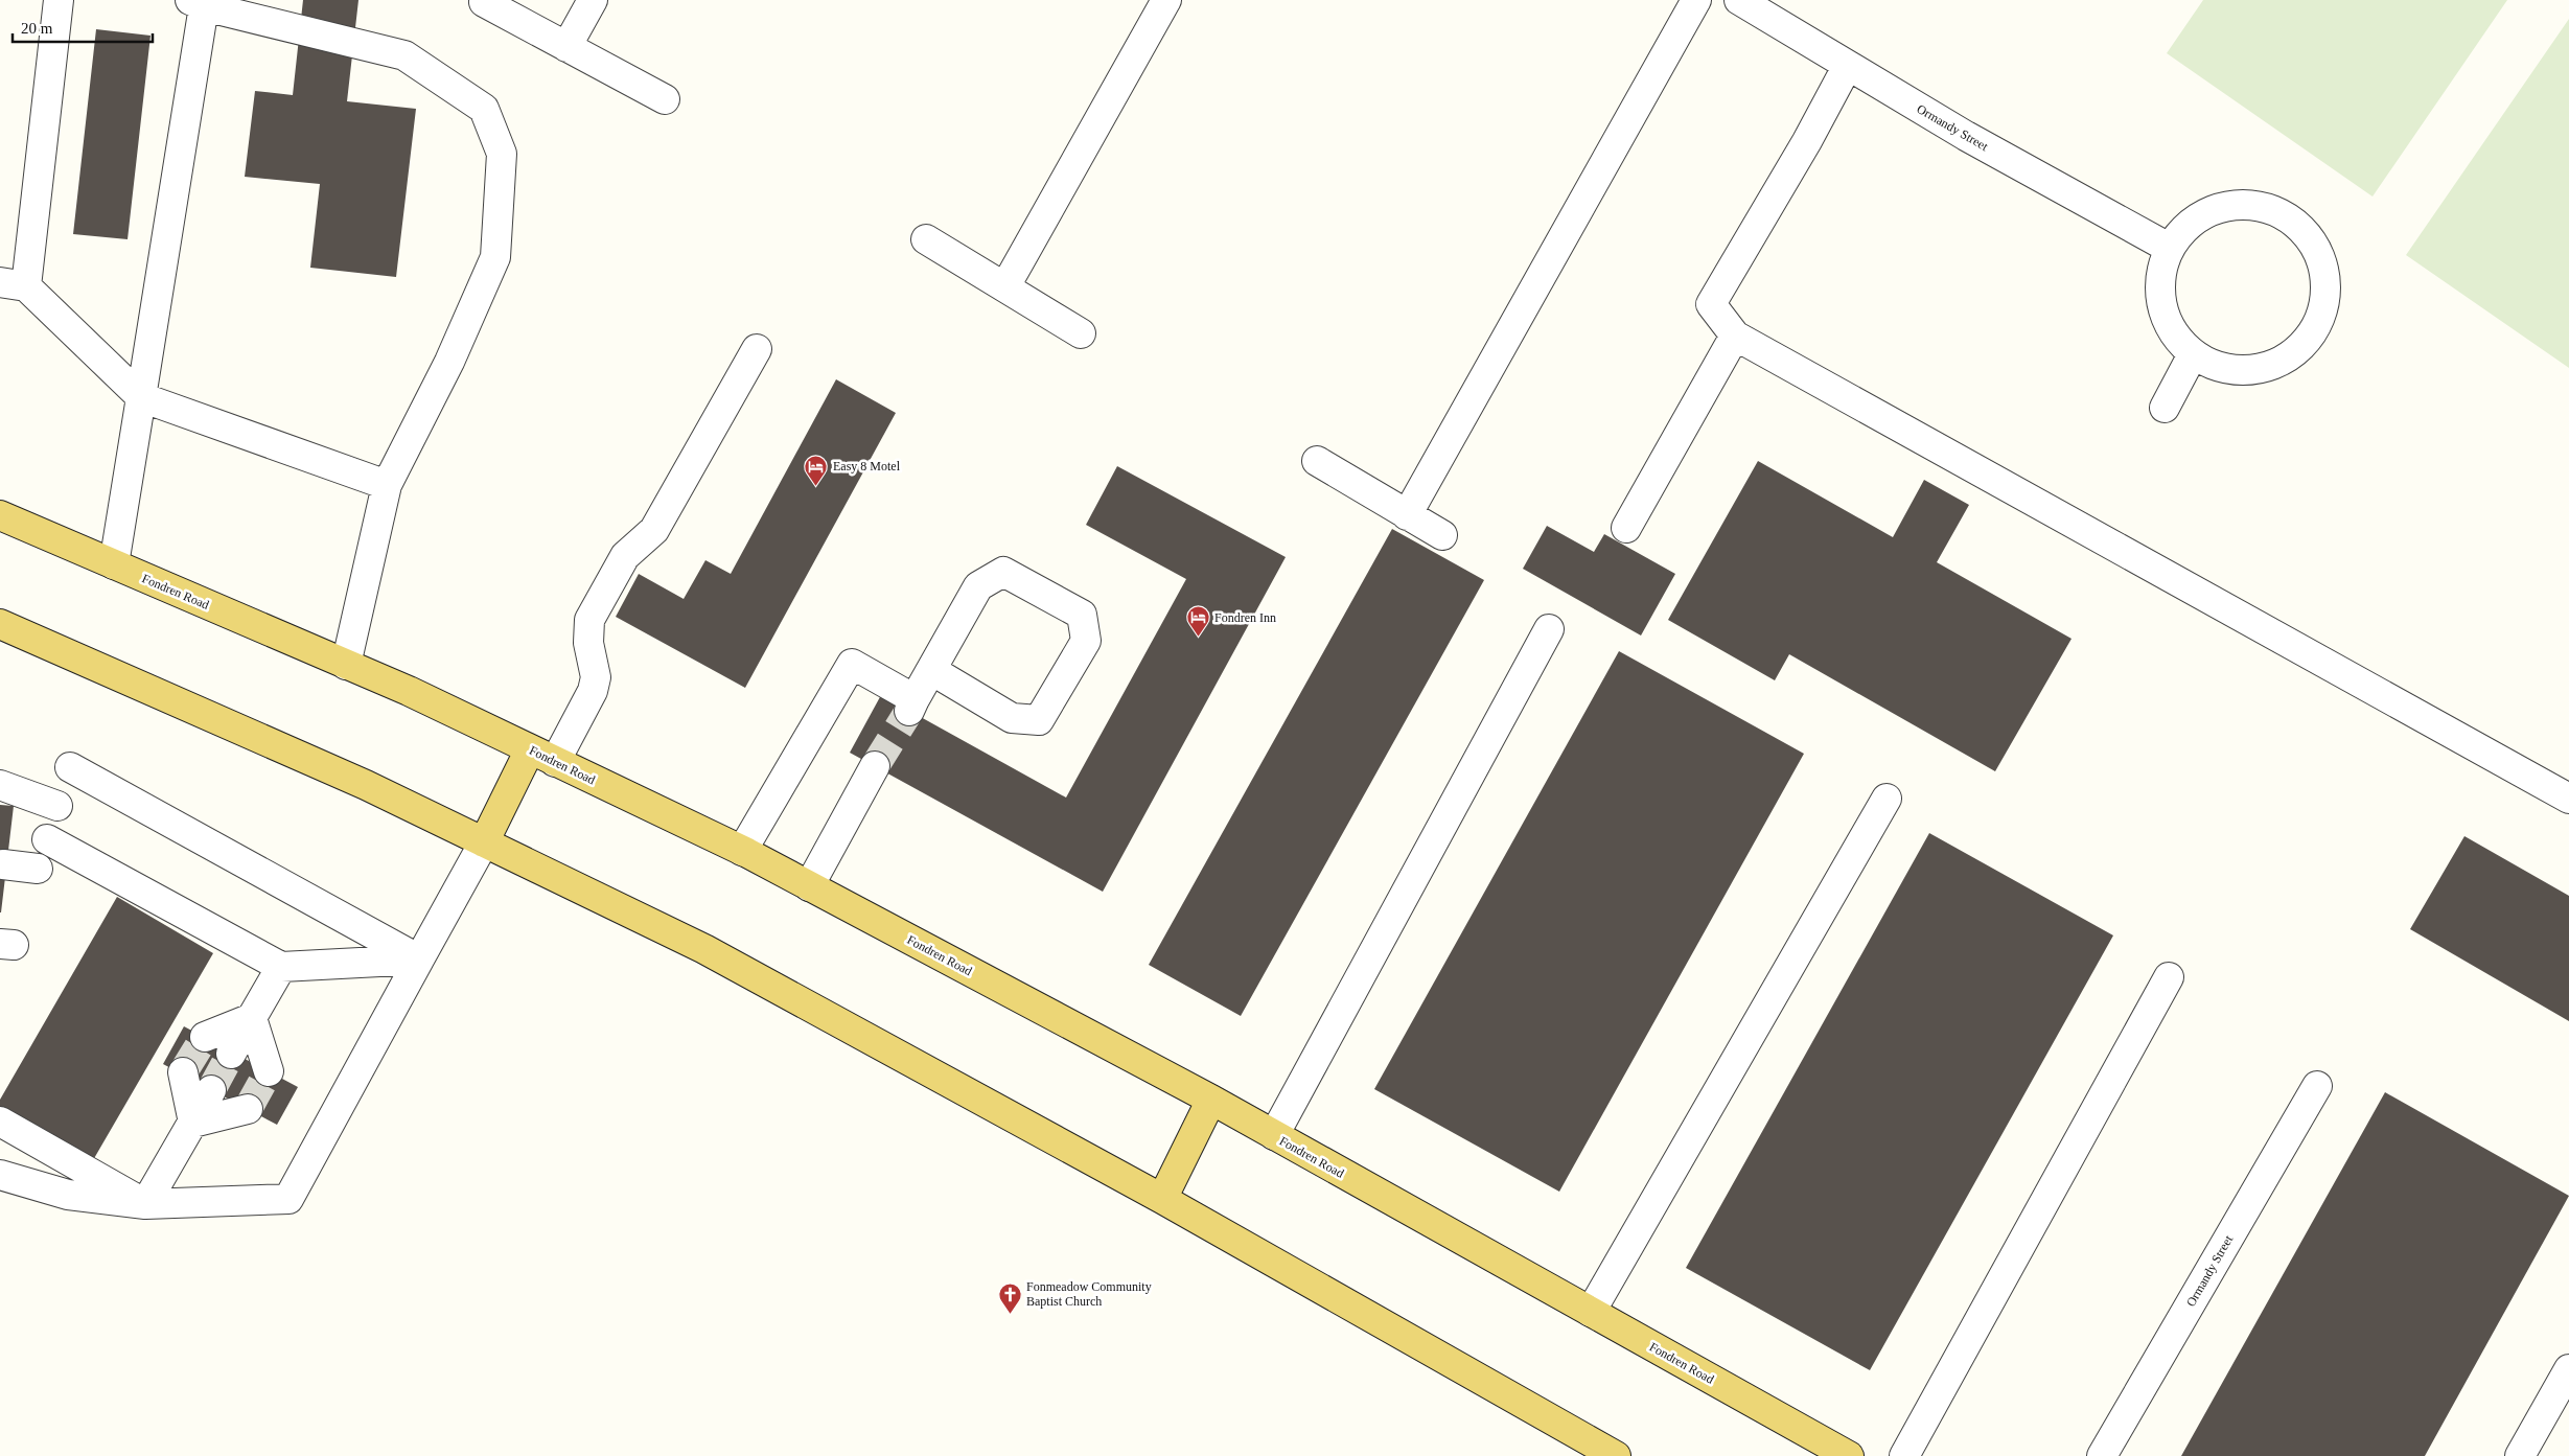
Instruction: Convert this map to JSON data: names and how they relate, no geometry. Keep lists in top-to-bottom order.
{
  "streets": {
    "main road": ["Fondren Road"],
    "street": ["Ormandy Street"]
  },
  "places": {
    "hotel": ["Easy 8 Motel", "Fondren Inn"],
    "church": ["Fonmeadow Community Baptist Church"]
  },
  "scale_bar": "20 m"
}
